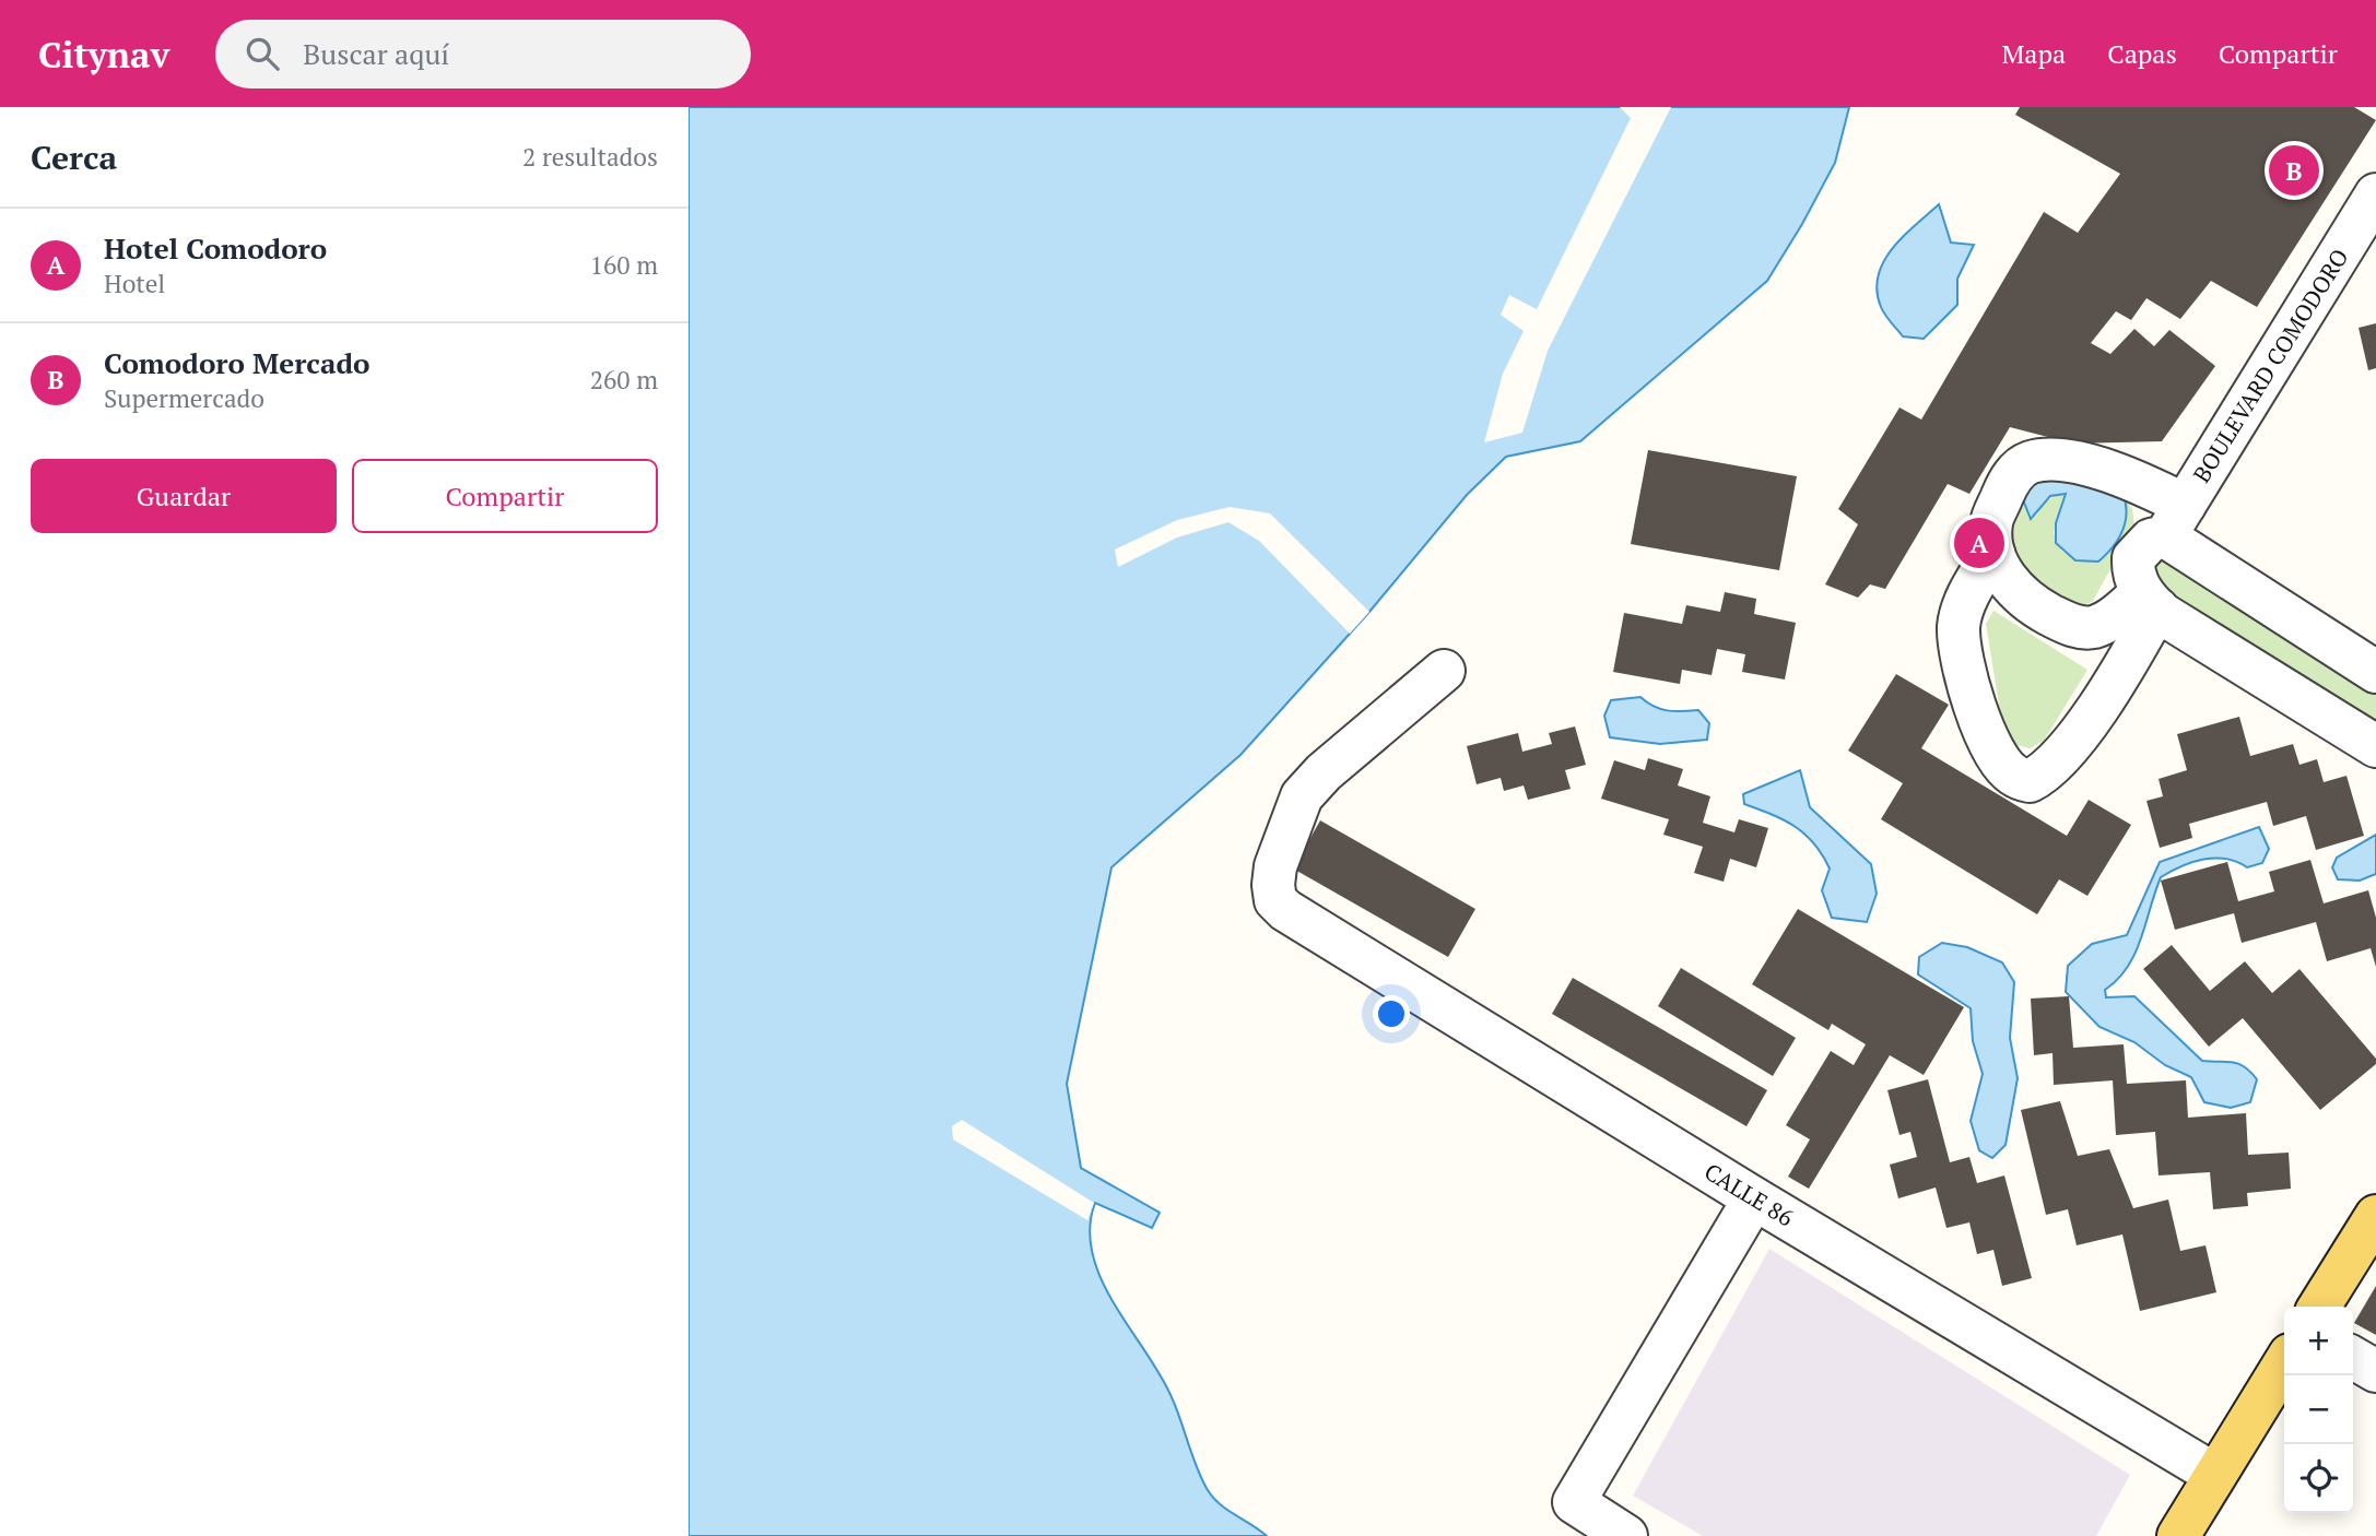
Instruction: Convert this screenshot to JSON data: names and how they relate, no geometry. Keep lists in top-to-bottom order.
{
  "streets": {
    "street": ["BOULEVARD COMODORO", "CALLE 86"]
  },
  "page": {
    "header": "Citynav",
    "search": "Buscar aquí",
    "nav": ["Mapa", "Capas", "Compartir"],
    "heading": ["Cerca", "2 resultados"],
    "pins": ["B", "A"],
    "list": [
      {
        "mark": "A",
        "name": "Hotel Comodoro",
        "note": "Hotel",
        "value": "160 m"
      },
      {
        "mark": "B",
        "name": "Comodoro Mercado",
        "note": "Supermercado",
        "value": "260 m"
      }
    ],
    "buttons": ["Guardar", "Compartir"],
    "map_buttons": ["+", "−"]
  }
}
